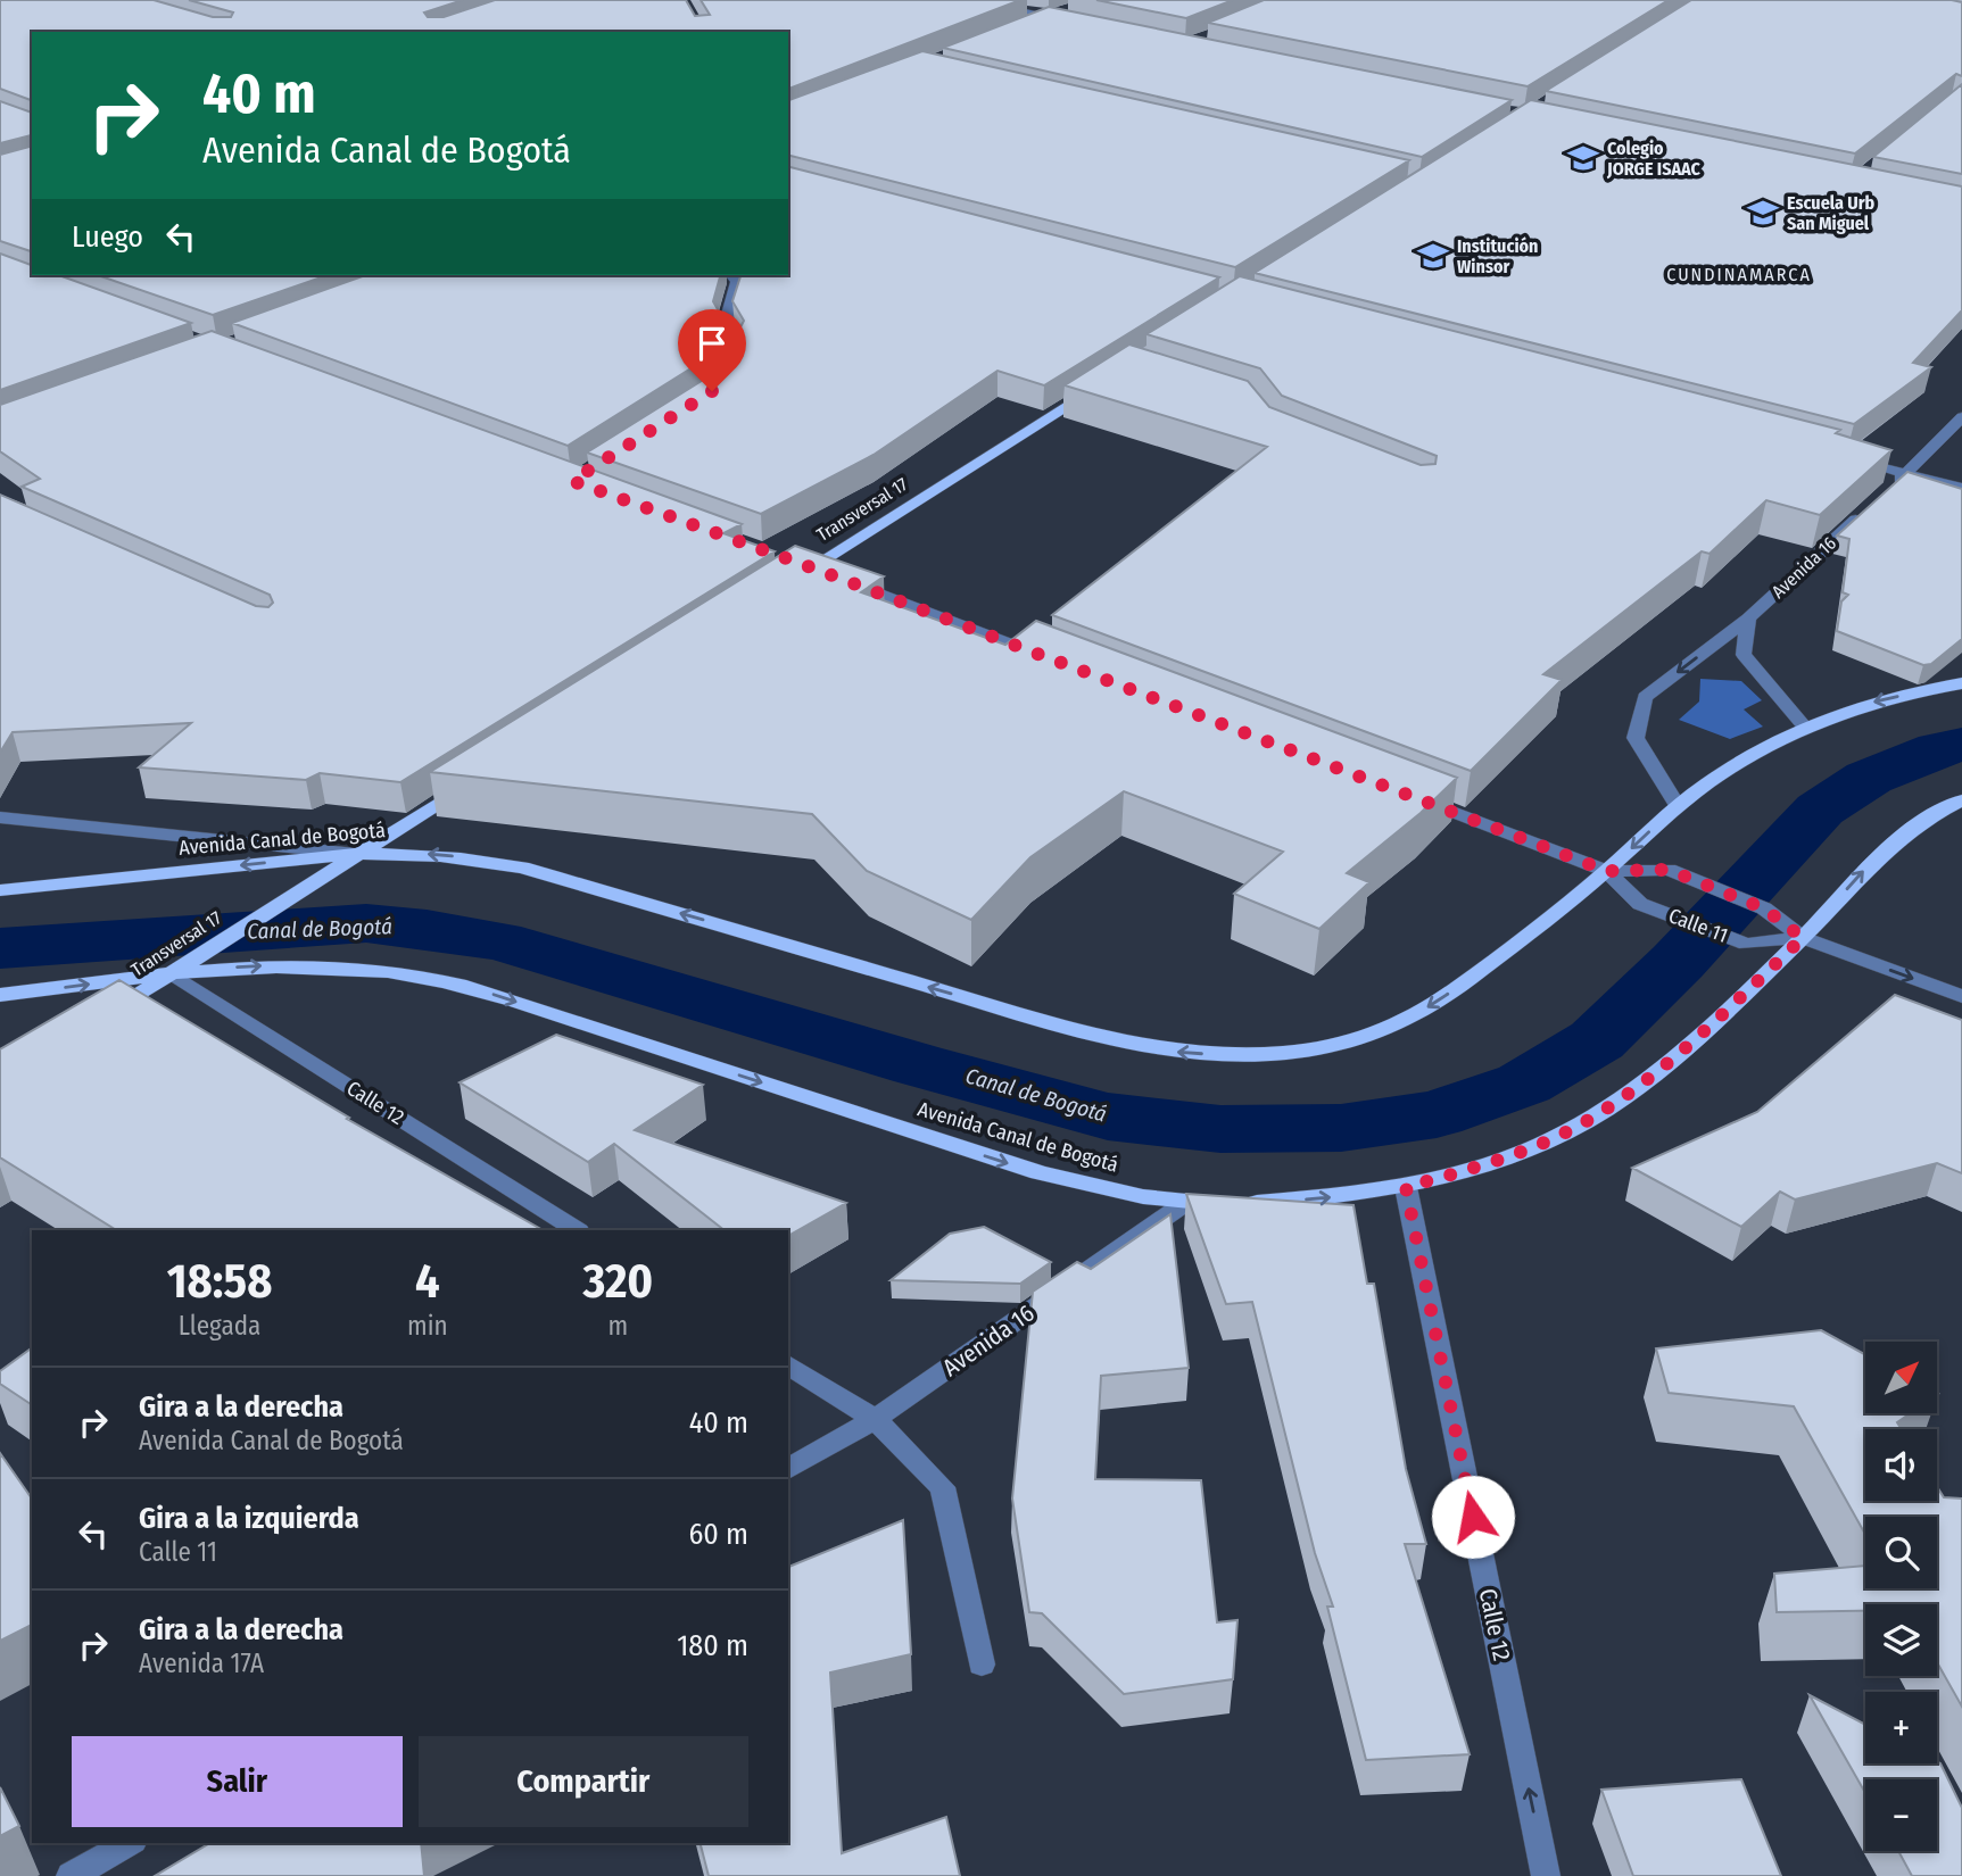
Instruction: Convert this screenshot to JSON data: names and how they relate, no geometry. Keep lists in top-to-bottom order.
{
  "streets": {
    "main road": ["Transversal 17", "Avenida Canal de Bogotá"],
    "street": ["Avenida 16", "Calle 11", "Calle 12"]
  },
  "crossings": [
    ["Transversal 17", "Avenida Canal de Bogotá"],
    ["Transversal 17", "Calle 12"],
    ["Avenida 16", "Avenida Canal de Bogotá"],
    ["Avenida Canal de Bogotá", "Calle 11"],
    ["Avenida Canal de Bogotá", "Calle 12"]
  ],
  "one_way": ["Calle 12"],
  "districts": ["CUNDINAMARCA"],
  "water": ["Canal de Bogotá"],
  "places": {
    "school or university": ["Colegio JORGE ISAAC", "Escuela Urb San Miguel", "Institución Winsor"]
  },
  "north": "top right",
  "page": {
    "turn": ["40 m", "Avenida Canal de Bogotá"],
    "then": "Luego",
    "eta": [
      "18:58",
      "Llegada",
      "4",
      "min",
      "320",
      "m"
    ],
    "map_buttons": ["+", "−"],
    "list": [
      {
        "name": "Gira a la derecha",
        "note": "Avenida Canal de Bogotá",
        "value": "40 m"
      },
      {
        "name": "Gira a la izquierda",
        "note": "Calle 11",
        "value": "60 m"
      },
      {
        "name": "Gira a la derecha",
        "note": "Avenida 17A",
        "value": "180 m"
      }
    ],
    "buttons": ["Salir", "Compartir"]
  }
}
